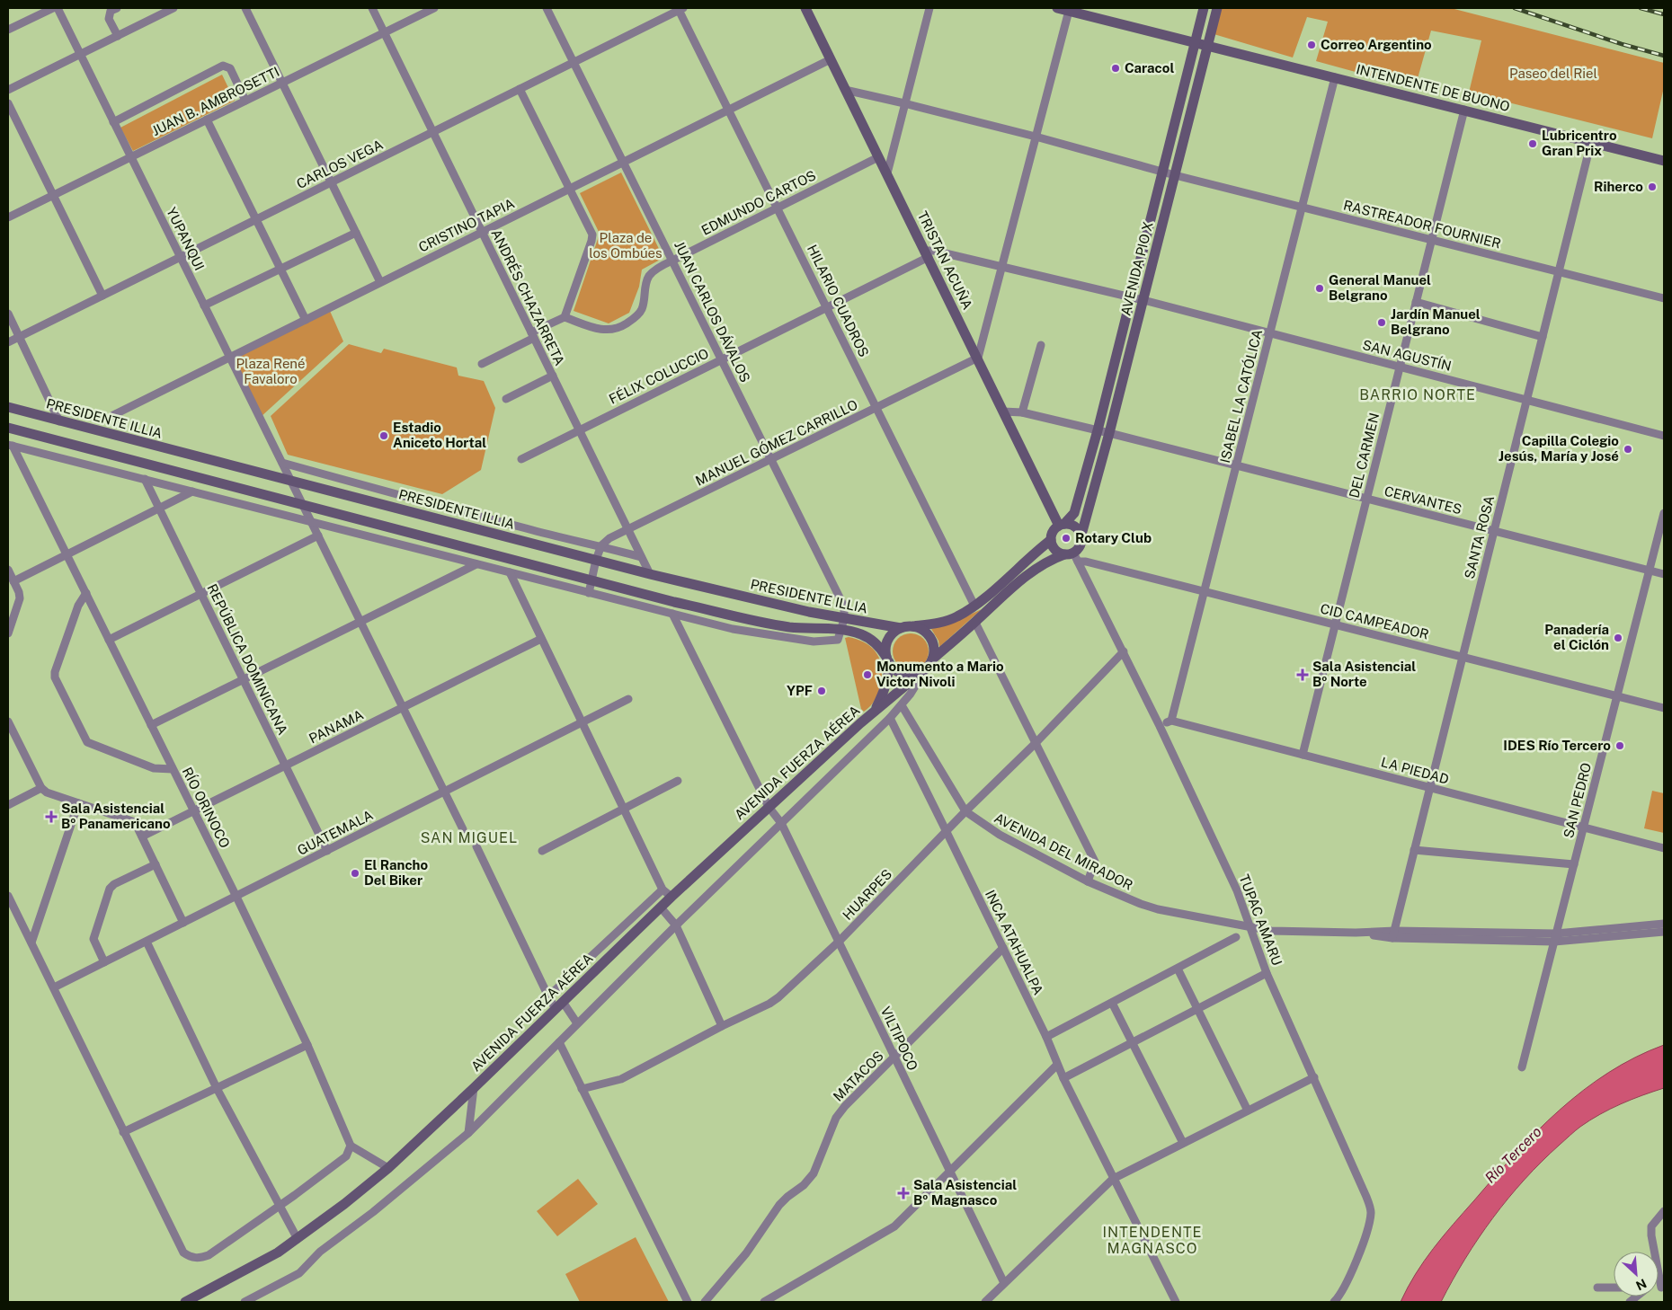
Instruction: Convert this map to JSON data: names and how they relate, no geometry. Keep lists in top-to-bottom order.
{
  "streets": {
    "main road": [
      "INTENDENTE DE BUONO",
      "TRISTAN ACUÑA",
      "AVENIDA PIO X",
      "PRESIDENTE ILLIA",
      "AVENIDA FUERZA AÉREA"
    ],
    "street": [
      "JUAN B. AMBROSETTI",
      "CARLOS VEGA",
      "EDMUNDO CARTOS",
      "RASTREADOR FOURNIER",
      "CRISTINO TAPIA",
      "YUPANQUI",
      "ANDRÉS CHAZARRETA",
      "HILARIO CUADROS",
      "JUAN CARLOS DÁVALOS",
      "SAN AGUSTÍN",
      "FÉLIX COLUCCIO",
      "ISABEL LA CATÓLICA",
      "MANUEL GÓMEZ CARRILLO",
      "DEL CARMEN",
      "CERVANTES",
      "SANTA ROSA",
      "CID CAMPEADOR",
      "REPÚBLICA DOMINICANA",
      "PANAMA",
      "LA PIEDAD",
      "SAN PEDRO",
      "RÍO ORINOCO",
      "GUATEMALA",
      "AVENIDA DEL MIRADOR",
      "HUARPES",
      "TUPAC AMARU",
      "INCA ATAHUALPA",
      "VILTIPOCO",
      "MATACOS"
    ]
  },
  "crossings": [
    ["INTENDENTE DE BUONO", "AVENIDA PIO X"],
    ["INTENDENTE DE BUONO", "ISABEL LA CATÓLICA"],
    ["INTENDENTE DE BUONO", "DEL CARMEN"],
    ["INTENDENTE DE BUONO", "SANTA ROSA"],
    ["JUAN B. AMBROSETTI", "YUPANQUI"],
    ["JUAN B. AMBROSETTI", "ANDRÉS CHAZARRETA"],
    ["CARLOS VEGA", "YUPANQUI"],
    ["CARLOS VEGA", "ANDRÉS CHAZARRETA"],
    ["CARLOS VEGA", "HILARIO CUADROS"],
    ["CARLOS VEGA", "JUAN CARLOS DÁVALOS"],
    ["EDMUNDO CARTOS", "TRISTAN ACUÑA"],
    ["EDMUNDO CARTOS", "HILARIO CUADROS"],
    ["EDMUNDO CARTOS", "JUAN CARLOS DÁVALOS"],
    ["RASTREADOR FOURNIER", "TRISTAN ACUÑA"],
    ["RASTREADOR FOURNIER", "AVENIDA PIO X"],
    ["RASTREADOR FOURNIER", "ISABEL LA CATÓLICA"],
    ["RASTREADOR FOURNIER", "DEL CARMEN"],
    ["RASTREADOR FOURNIER", "SANTA ROSA"],
    ["CRISTINO TAPIA", "YUPANQUI"],
    ["CRISTINO TAPIA", "TRISTAN ACUÑA"],
    ["CRISTINO TAPIA", "ANDRÉS CHAZARRETA"],
    ["CRISTINO TAPIA", "HILARIO CUADROS"],
    ["CRISTINO TAPIA", "JUAN CARLOS DÁVALOS"],
    ["YUPANQUI", "PRESIDENTE ILLIA"],
    ["YUPANQUI", "PANAMA"],
    ["YUPANQUI", "GUATEMALA"],
    ["TRISTAN ACUÑA", "AVENIDA PIO X"],
    ["TRISTAN ACUÑA", "SAN AGUSTÍN"],
    ["TRISTAN ACUÑA", "FÉLIX COLUCCIO"],
    ["TRISTAN ACUÑA", "MANUEL GÓMEZ CARRILLO"],
    ["TRISTAN ACUÑA", "CERVANTES"],
    ["TRISTAN ACUÑA", "CID CAMPEADOR"],
    ["TRISTAN ACUÑA", "AVENIDA FUERZA AÉREA"],
    ["TRISTAN ACUÑA", "TUPAC AMARU"],
    ["AVENIDA PIO X", "SAN AGUSTÍN"],
    ["AVENIDA PIO X", "CERVANTES"],
    ["AVENIDA PIO X", "CID CAMPEADOR"],
    ["AVENIDA PIO X", "AVENIDA FUERZA AÉREA"],
    ["AVENIDA PIO X", "TUPAC AMARU"],
    ["ANDRÉS CHAZARRETA", "FÉLIX COLUCCIO"],
    ["ANDRÉS CHAZARRETA", "PRESIDENTE ILLIA"],
    ["ANDRÉS CHAZARRETA", "MANUEL GÓMEZ CARRILLO"],
    ["HILARIO CUADROS", "FÉLIX COLUCCIO"],
    ["HILARIO CUADROS", "MANUEL GÓMEZ CARRILLO"],
    ["JUAN CARLOS DÁVALOS", "FÉLIX COLUCCIO"],
    ["JUAN CARLOS DÁVALOS", "PRESIDENTE ILLIA"],
    ["JUAN CARLOS DÁVALOS", "MANUEL GÓMEZ CARRILLO"],
    ["SAN AGUSTÍN", "FÉLIX COLUCCIO"],
    ["SAN AGUSTÍN", "ISABEL LA CATÓLICA"],
    ["SAN AGUSTÍN", "DEL CARMEN"],
    ["SAN AGUSTÍN", "SANTA ROSA"],
    ["ISABEL LA CATÓLICA", "CERVANTES"],
    ["ISABEL LA CATÓLICA", "CID CAMPEADOR"],
    ["ISABEL LA CATÓLICA", "LA PIEDAD"],
    ["PRESIDENTE ILLIA", "AVENIDA FUERZA AÉREA"],
    ["DEL CARMEN", "CERVANTES"],
    ["DEL CARMEN", "CID CAMPEADOR"],
    ["DEL CARMEN", "LA PIEDAD"],
    ["CERVANTES", "SANTA ROSA"],
    ["CERVANTES", "SAN PEDRO"],
    ["SANTA ROSA", "CID CAMPEADOR"],
    ["SANTA ROSA", "LA PIEDAD"],
    ["SANTA ROSA", "AVENIDA DEL MIRADOR"],
    ["CID CAMPEADOR", "AVENIDA FUERZA AÉREA"],
    ["CID CAMPEADOR", "SAN PEDRO"],
    ["CID CAMPEADOR", "TUPAC AMARU"],
    ["REPÚBLICA DOMINICANA", "PANAMA"],
    ["REPÚBLICA DOMINICANA", "GUATEMALA"],
    ["PANAMA", "RÍO ORINOCO"],
    ["AVENIDA FUERZA AÉREA", "TUPAC AMARU"],
    ["AVENIDA FUERZA AÉREA", "VILTIPOCO"],
    ["LA PIEDAD", "SAN PEDRO"],
    ["SAN PEDRO", "AVENIDA DEL MIRADOR"],
    ["RÍO ORINOCO", "GUATEMALA"],
    ["AVENIDA DEL MIRADOR", "HUARPES"],
    ["AVENIDA DEL MIRADOR", "TUPAC AMARU"],
    ["HUARPES", "TUPAC AMARU"],
    ["HUARPES", "INCA ATAHUALPA"],
    ["HUARPES", "VILTIPOCO"],
    ["INCA ATAHUALPA", "MATACOS"],
    ["VILTIPOCO", "MATACOS"]
  ],
  "districts": ["BARRIO NORTE", "SAN MIGUEL", "INTENDENTE MAGNASCO"],
  "water": ["Río Tercero"],
  "parks": ["Paseo del Riel", "Plaza de los Ombúes", "Plaza René Favaloro"],
  "places": {
    "other": [
      "Correo Argentino",
      "Caracol",
      "Lubricentro Gran Prix",
      "Riherco",
      "General Manuel Belgrano",
      "Jardín Manuel Belgrano",
      "Estadio Aniceto Hortal",
      "Capilla Colegio Jesús, María y José",
      "Rotary Club",
      "Panadería el Ciclón",
      "Monumento a Mario Victor Nivoli",
      "YPF",
      "IDES Río Tercero",
      "El Rancho Del Biker"
    ],
    "health": ["Sala Asistencial Bº Norte", "Sala Asistencial Bº Panamericano", "Sala Asistencial Bº Magnasco"]
  },
  "north": "bottom right"
}
